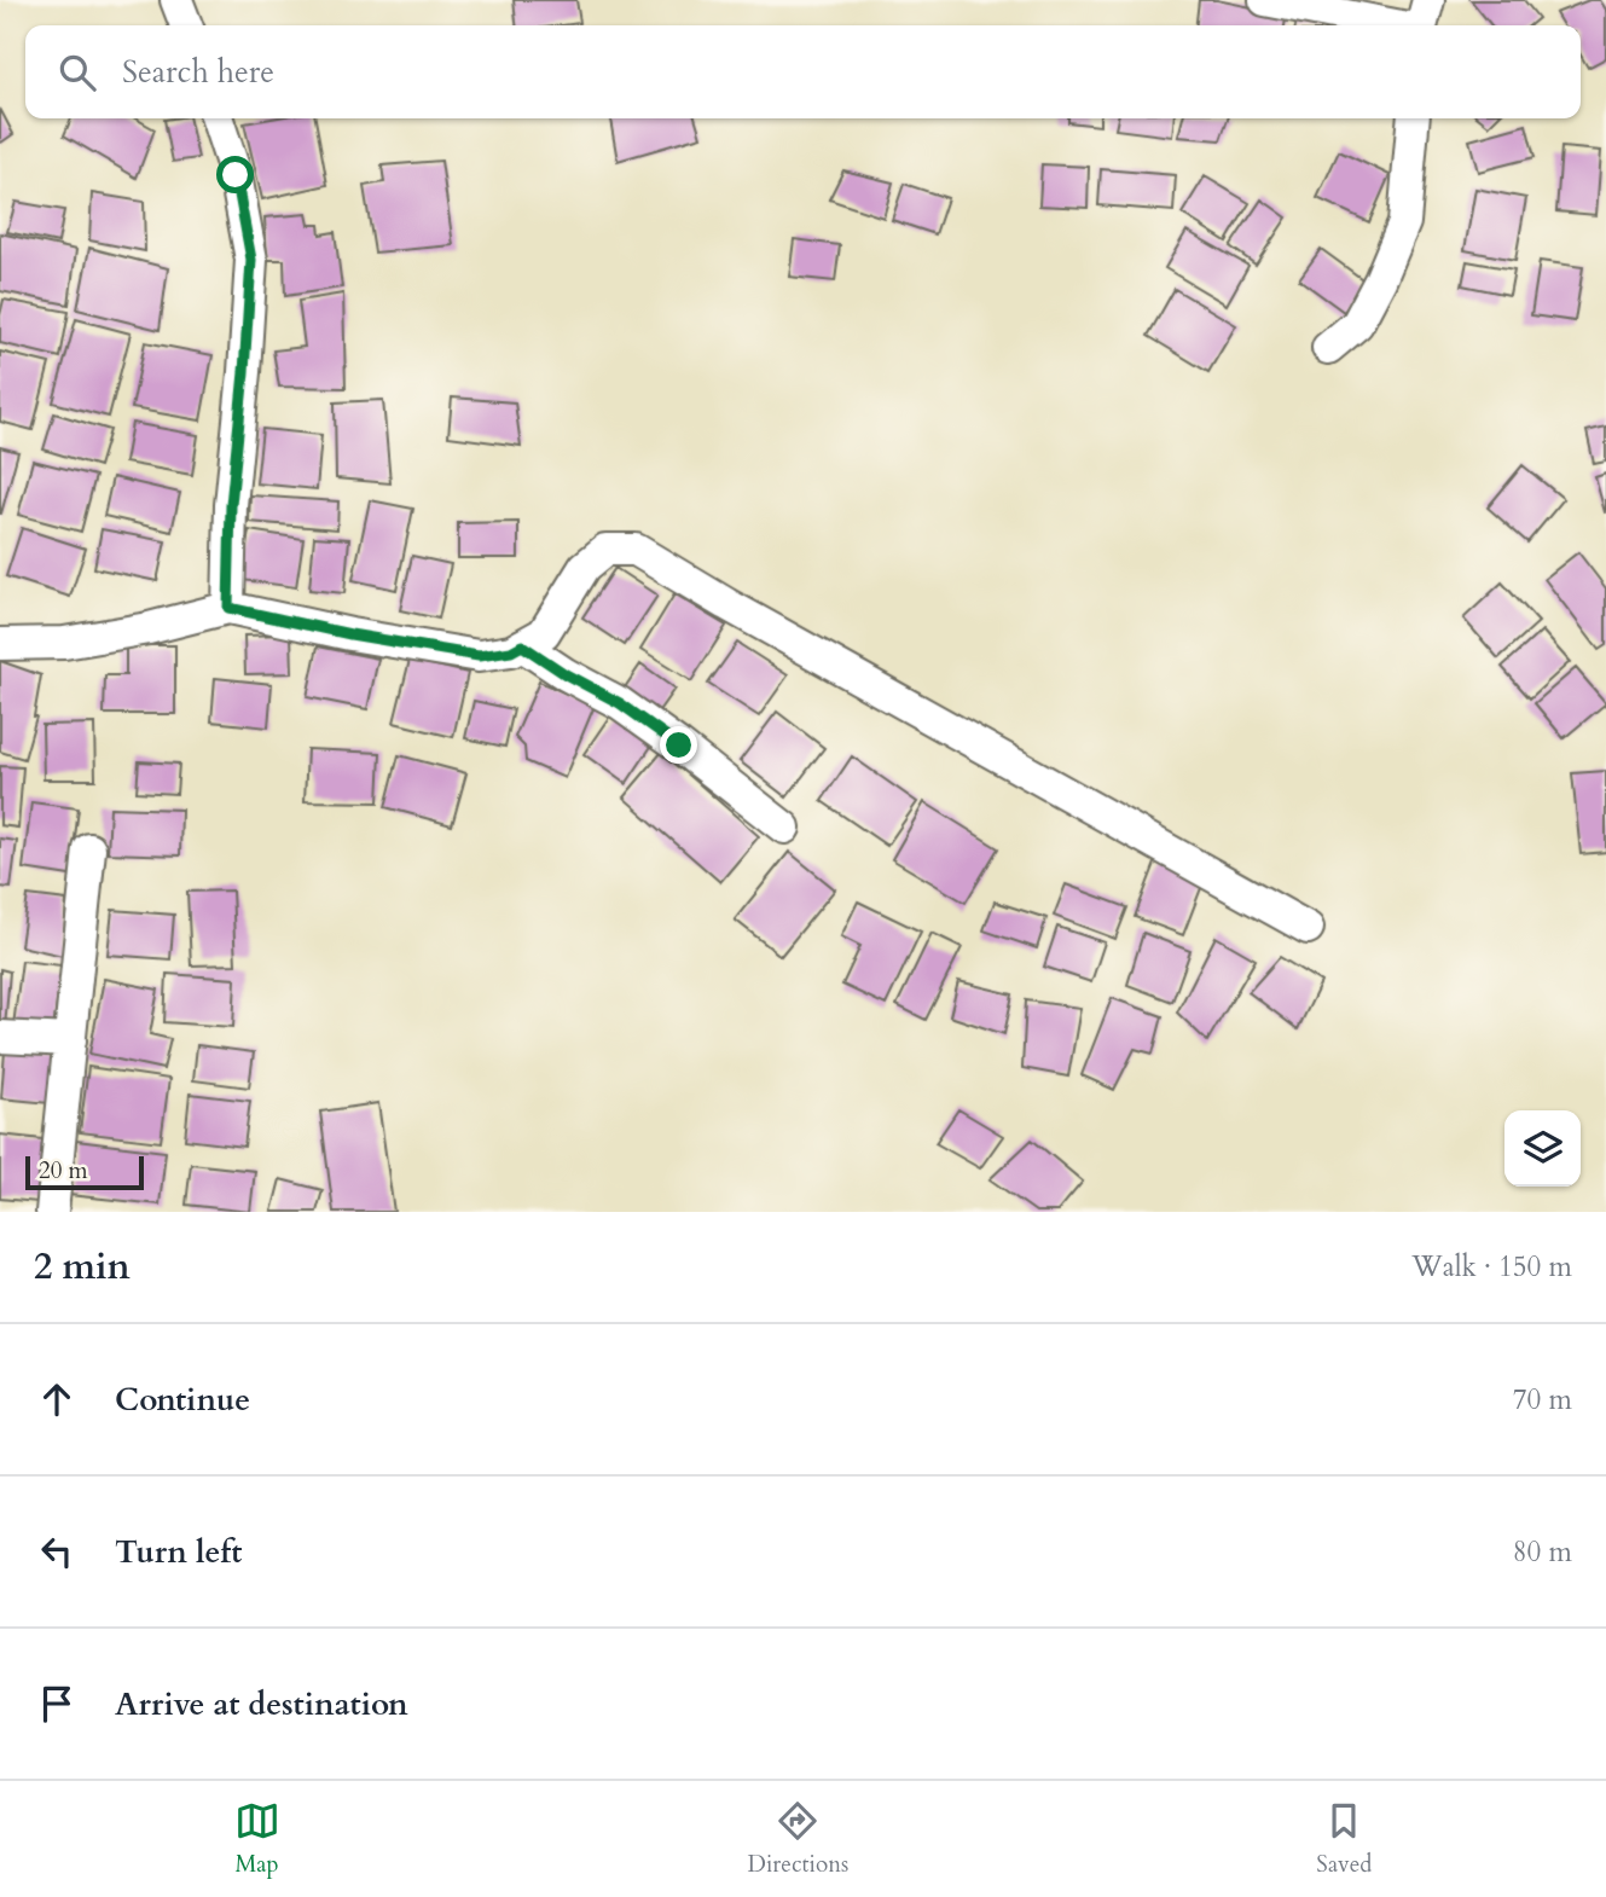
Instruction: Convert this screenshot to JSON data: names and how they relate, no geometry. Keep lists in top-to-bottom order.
{
  "scale_bar": "20 m",
  "page": {
    "search": "Search here",
    "scale": "20 m",
    "heading": ["2 min", "Walk · 150 m"],
    "list": [
      ["Continue", "70 m"],
      ["Turn left", "80 m"],
      "Arrive at destination"
    ],
    "nav": ["Map", "Directions", "Saved"]
  }
}
